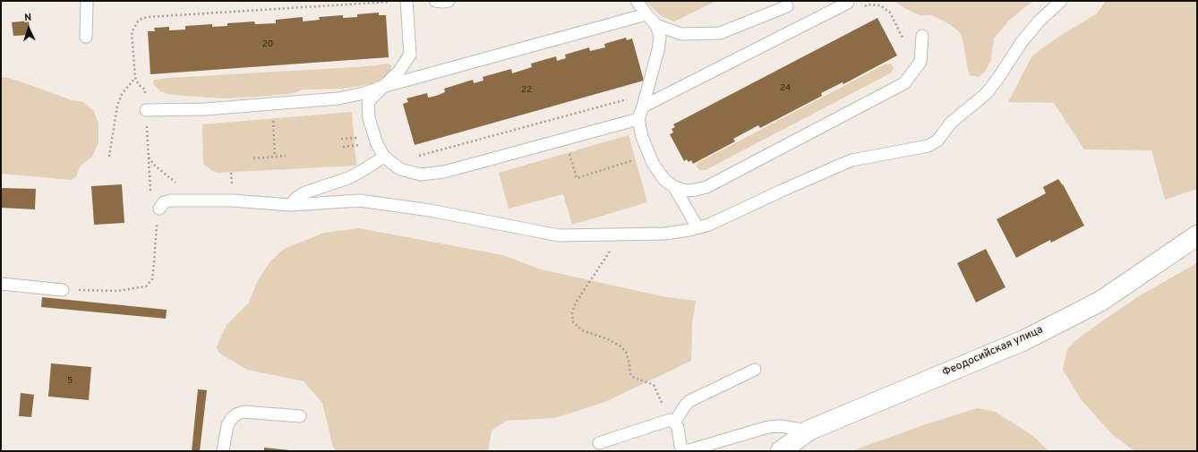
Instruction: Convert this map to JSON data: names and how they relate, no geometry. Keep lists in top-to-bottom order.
{
  "streets": {
    "street": ["Феодосийская улица"]
  },
  "house_numbers": [
    "20",
    "24",
    "22",
    "5"
  ],
  "north": "top"
}
